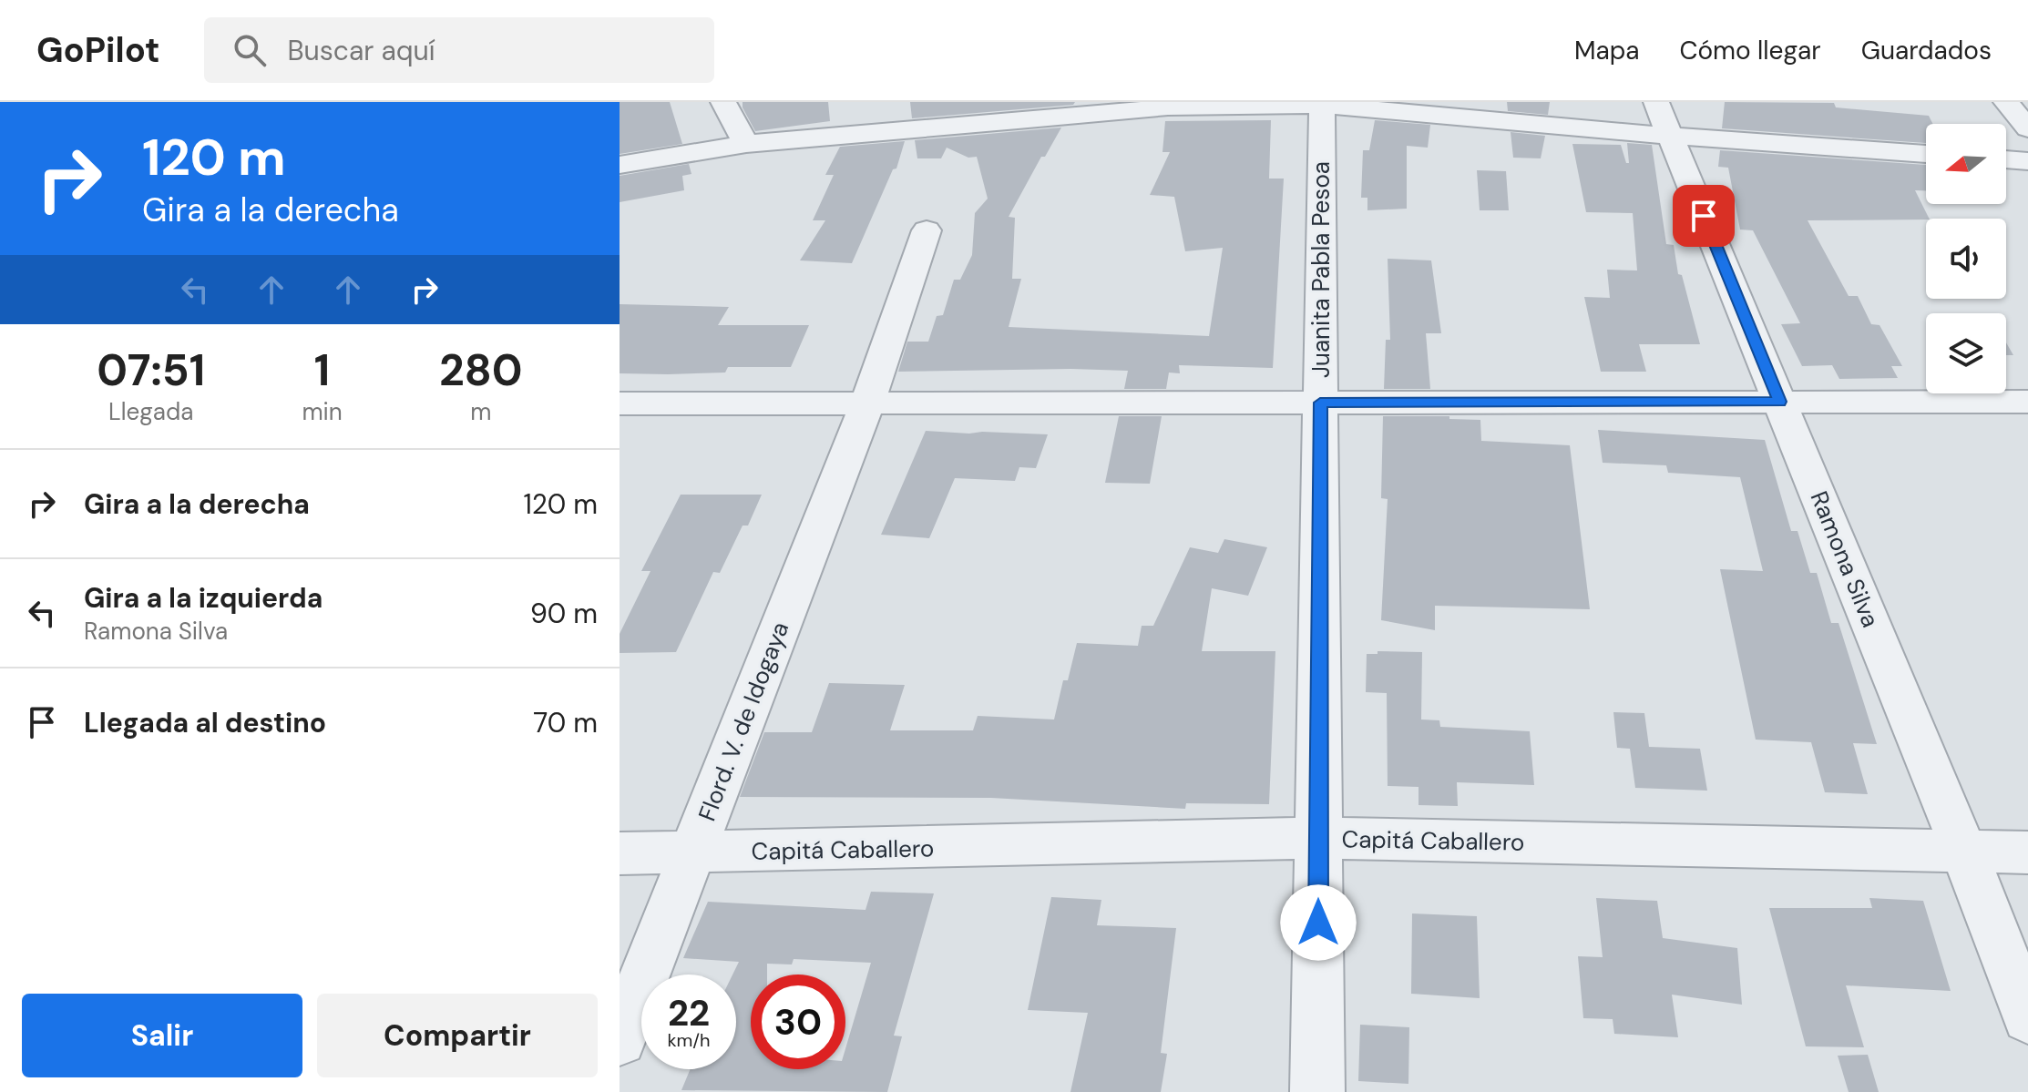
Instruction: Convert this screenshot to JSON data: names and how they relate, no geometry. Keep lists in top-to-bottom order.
{
  "streets": {
    "street": [
      "Juanita Pabla Pesoa",
      "Ramona Silva",
      "Flord. V. de Idogaya",
      "Capitá Caballero"
    ]
  },
  "crossings": [
    ["Juanita Pabla Pesoa", "Capitá Caballero"],
    ["Ramona Silva", "Capitá Caballero"],
    ["Flord. V. de Idogaya", "Capitá Caballero"]
  ],
  "north": "left",
  "page": {
    "header": "GoPilot",
    "search": "Buscar aquí",
    "nav": ["Mapa", "Cómo llegar", "Guardados"],
    "turn": ["120 m", "Gira a la derecha"],
    "eta": [
      "07:51",
      "Llegada",
      "1",
      "min",
      "280",
      "m"
    ],
    "list": [
      {
        "name": "Gira a la derecha",
        "value": "120 m"
      },
      {
        "name": "Gira a la izquierda",
        "note": "Ramona Silva",
        "value": "90 m"
      },
      {
        "name": "Llegada al destino",
        "value": "70 m"
      }
    ],
    "speed": "22 km/h",
    "limit": "30",
    "buttons": ["Salir", "Compartir"]
  }
}
